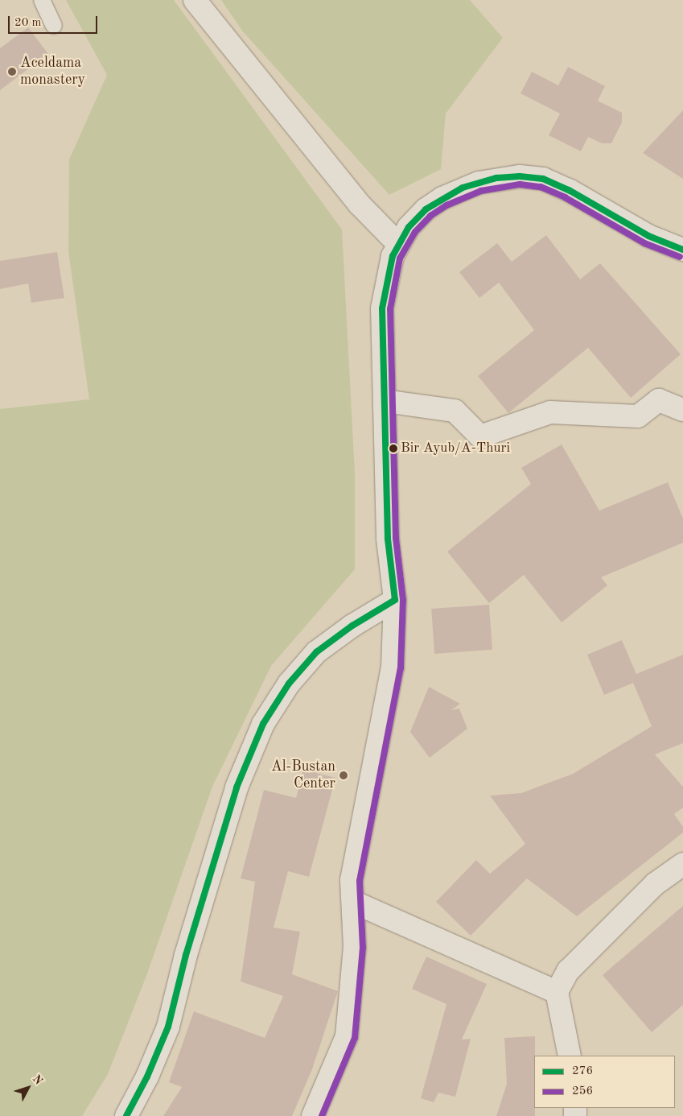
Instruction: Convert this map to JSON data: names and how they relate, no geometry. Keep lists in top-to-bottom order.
{
  "places": ["Aceldama monastery", "Bir Ayub/A-Thuri", "Al-Bustan Center"],
  "lines": ["transit line 276", "transit line 256"],
  "legend": ["276", "256"],
  "scale_bar": "20 m",
  "north": "top right"
}
